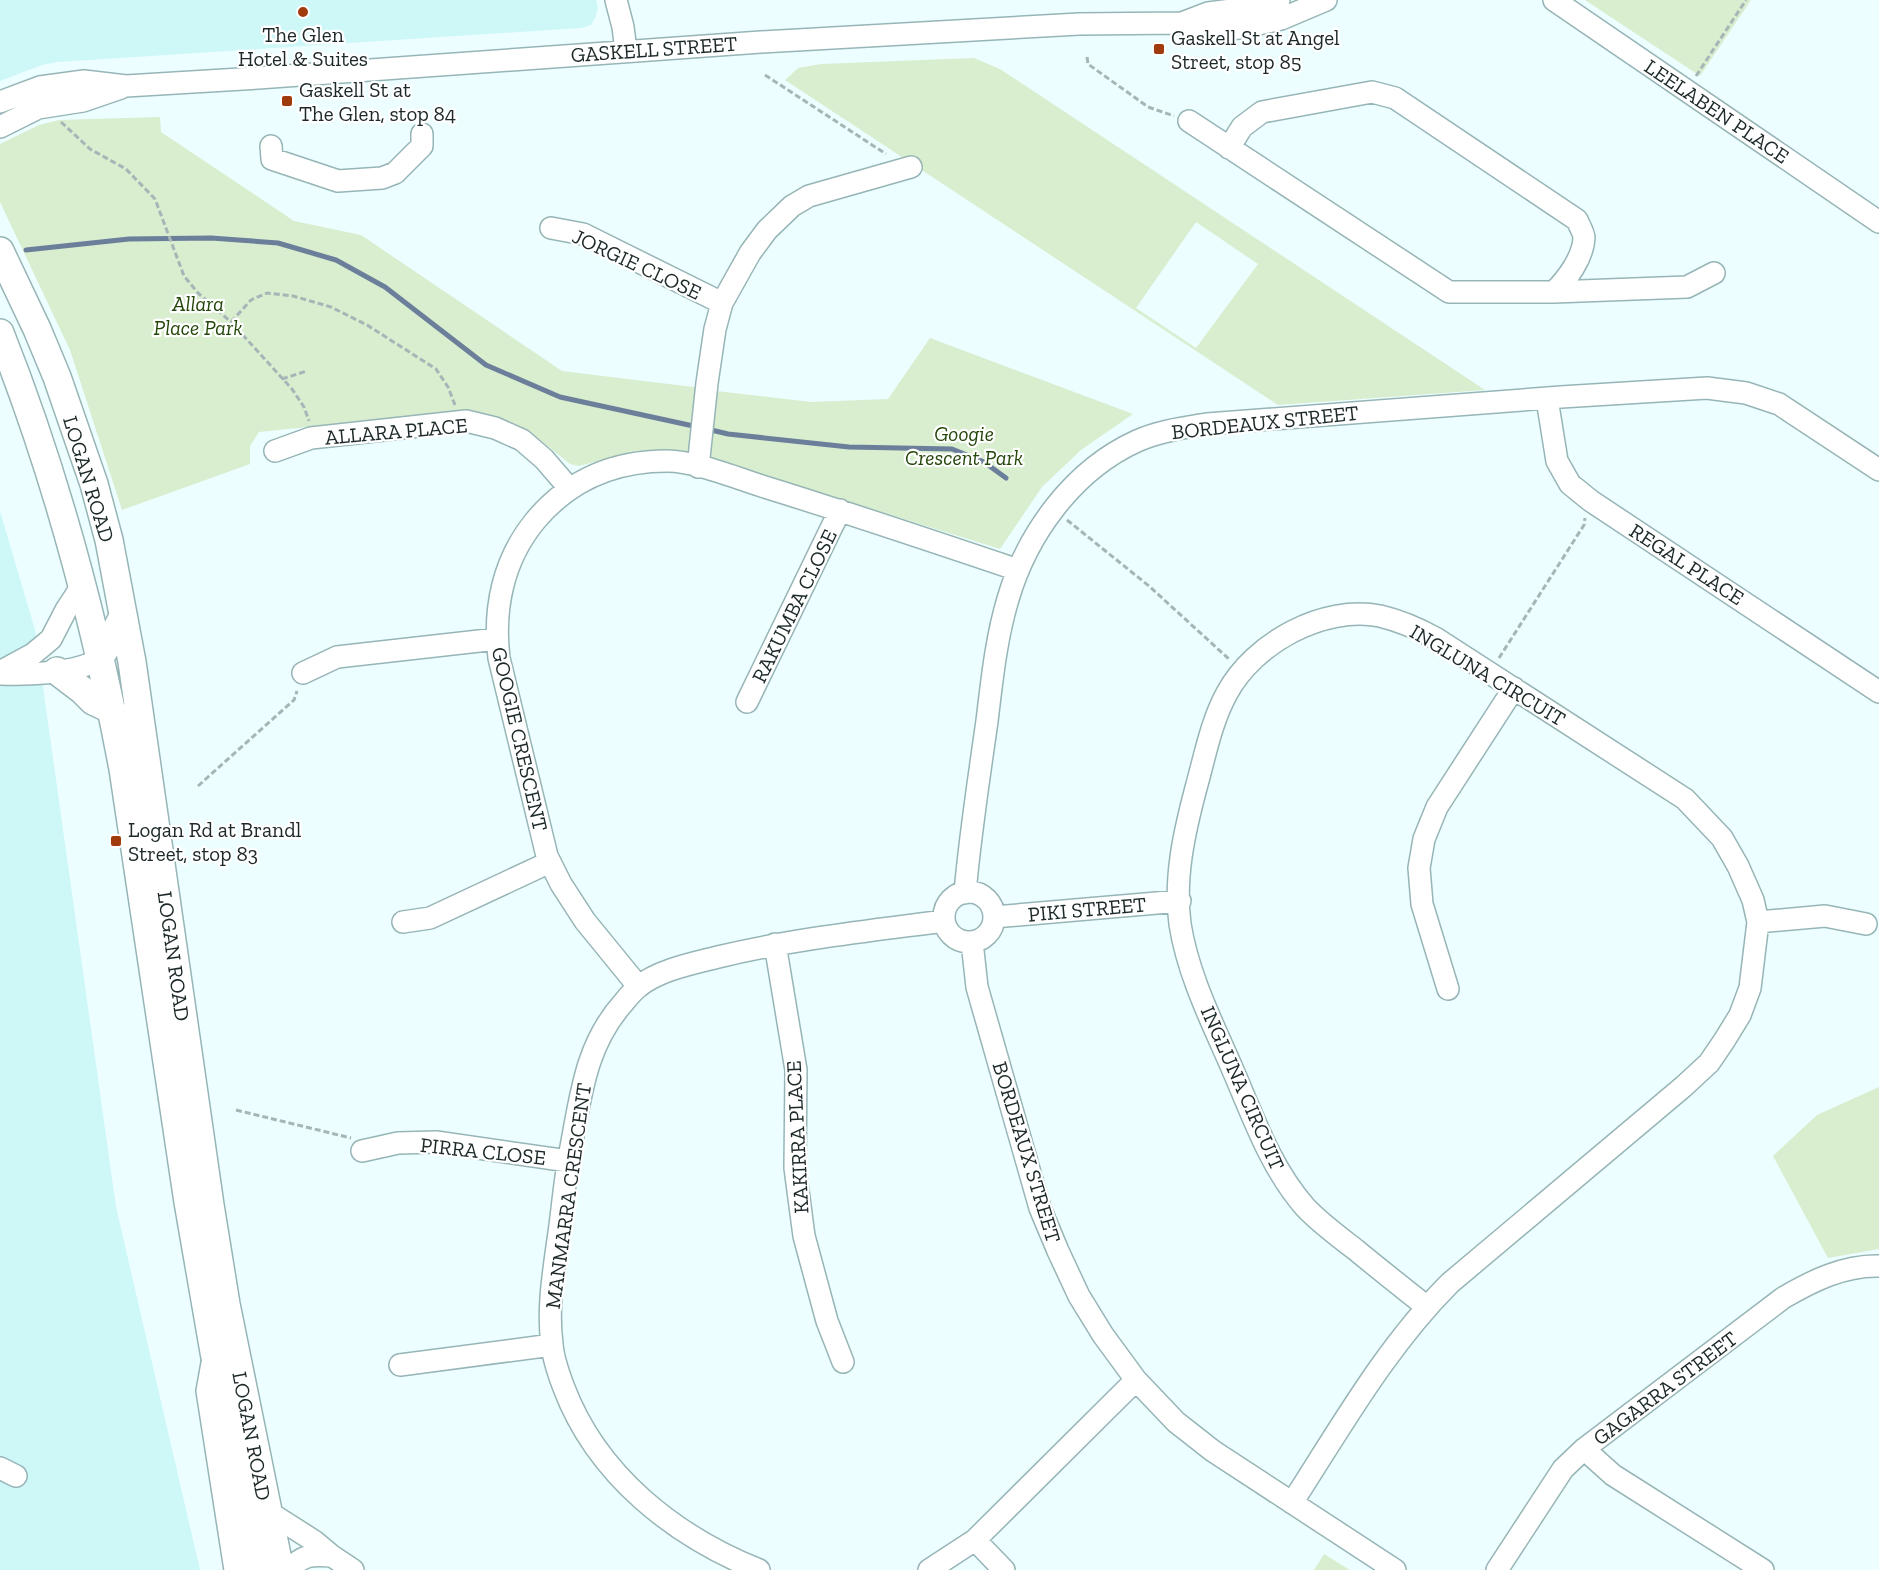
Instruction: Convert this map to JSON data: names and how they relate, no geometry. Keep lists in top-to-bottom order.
{
  "streets": {
    "main road": ["LOGAN ROAD"],
    "street": [
      "GASKELL STREET",
      "LEELABEN PLACE",
      "JORGIE CLOSE",
      "BORDEAUX STREET",
      "ALLARA PLACE",
      "REGAL PLACE",
      "RAKUMBA CLOSE",
      "INGLUNA CIRCUIT",
      "GOOGIE CRESCENT",
      "PIKI STREET",
      "KAKIRRA PLACE",
      "PIRRA CLOSE",
      "MANMARRA CRESCENT",
      "GAGARRA STREET"
    ]
  },
  "crossings": [
    ["BORDEAUX STREET", "REGAL PLACE"],
    ["BORDEAUX STREET", "INGLUNA CIRCUIT"],
    ["BORDEAUX STREET", "GOOGIE CRESCENT"],
    ["BORDEAUX STREET", "PIKI STREET"],
    ["BORDEAUX STREET", "MANMARRA CRESCENT"],
    ["ALLARA PLACE", "GOOGIE CRESCENT"],
    ["RAKUMBA CLOSE", "GOOGIE CRESCENT"],
    ["INGLUNA CIRCUIT", "PIKI STREET"],
    ["GOOGIE CRESCENT", "MANMARRA CRESCENT"],
    ["PIKI STREET", "MANMARRA CRESCENT"],
    ["KAKIRRA PLACE", "MANMARRA CRESCENT"],
    ["PIRRA CLOSE", "MANMARRA CRESCENT"]
  ],
  "parks": ["Allara Place Park", "Googie Crescent Park"],
  "places": {
    "other": ["The Glen Hotel & Suites"],
    "transit": ["Gaskell St at Angel Street, stop 85", "Gaskell St at The Glen, stop 84", "Logan Rd at Brandl Street, stop 83"]
  }
}
